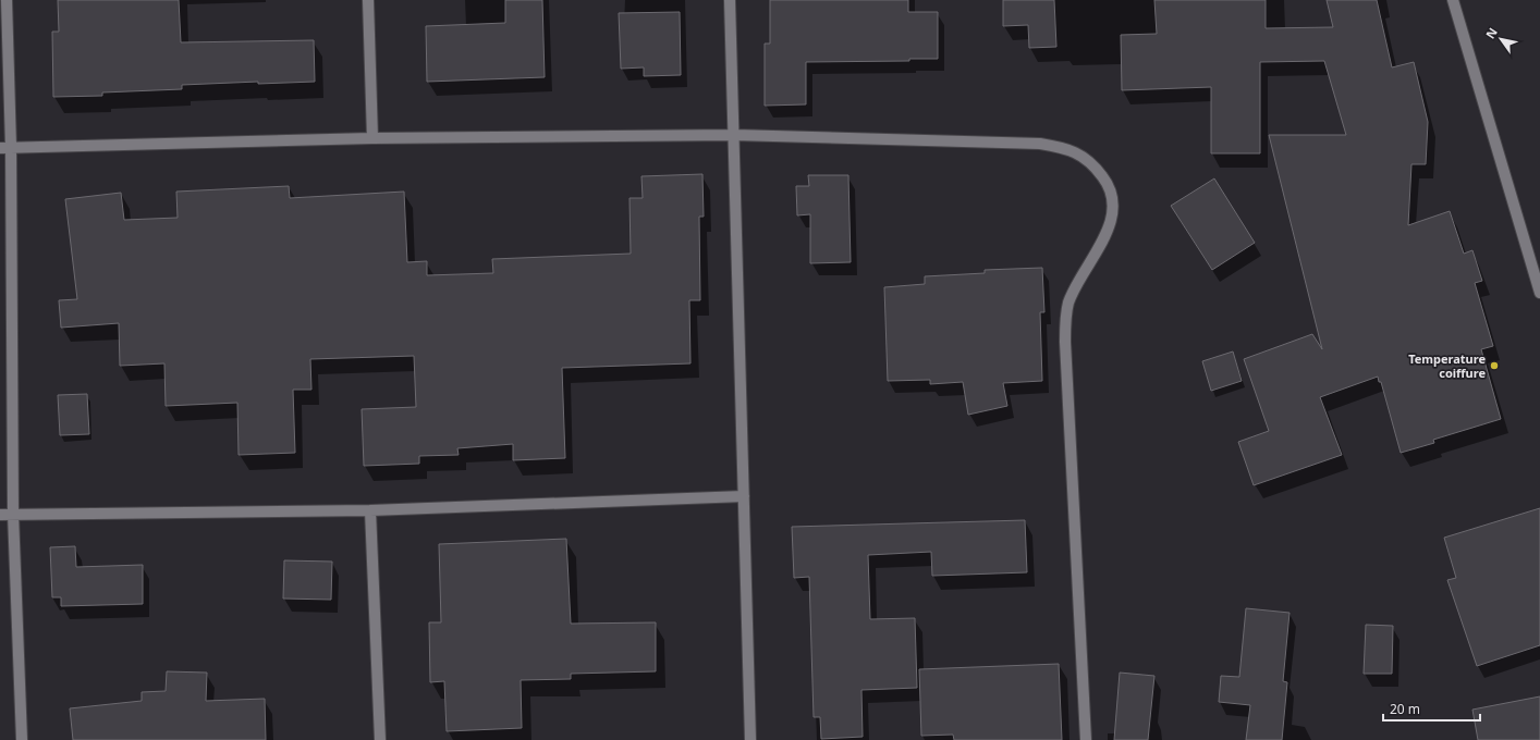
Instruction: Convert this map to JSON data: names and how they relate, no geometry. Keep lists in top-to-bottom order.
{
  "places": ["Temperature coiffure"],
  "scale_bar": "20 m",
  "north": "top left"
}
